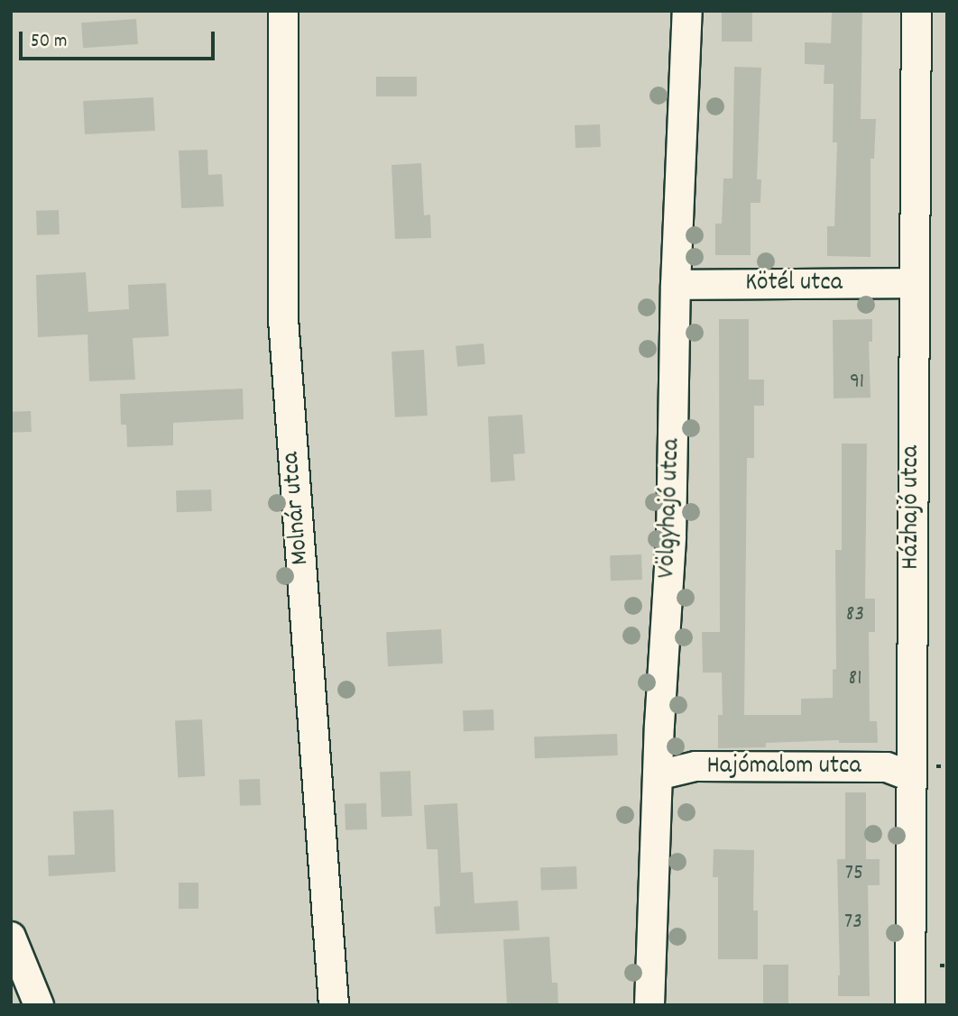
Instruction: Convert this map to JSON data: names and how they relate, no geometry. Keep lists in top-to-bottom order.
{
  "streets": {
    "street": [
      "Kötél utca",
      "Házhajó utca",
      "Molnár utca",
      "Völgyhajó utca",
      "Hajómalom utca"
    ]
  },
  "crossings": [
    ["Kötél utca", "Házhajó utca"],
    ["Kötél utca", "Völgyhajó utca"],
    ["Házhajó utca", "Hajómalom utca"],
    ["Völgyhajó utca", "Hajómalom utca"]
  ],
  "house_numbers": [
    "91",
    "83",
    "81",
    "75",
    "73"
  ],
  "scale_bar": "50 m"
}
